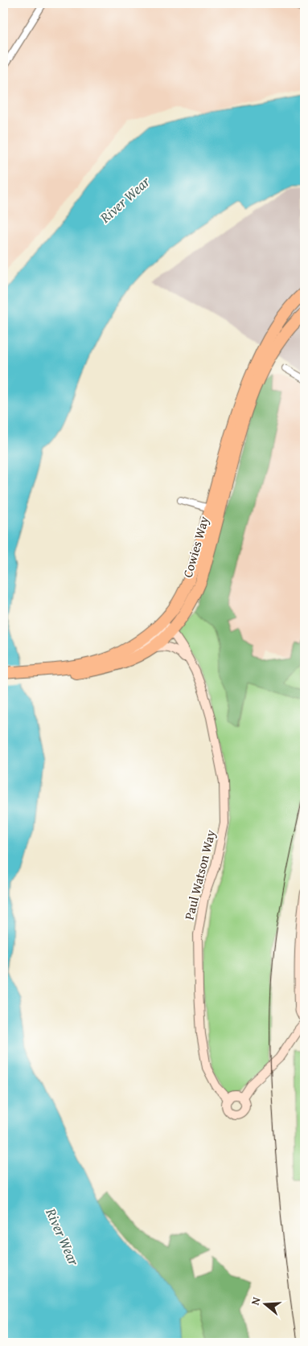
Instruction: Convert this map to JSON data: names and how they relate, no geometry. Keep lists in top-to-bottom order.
{
  "streets": {
    "highway": ["Cowies Way"],
    "main road": ["Paul Watson Way"]
  },
  "crossings": [
    ["Cowies Way", "Paul Watson Way"]
  ],
  "water": ["River Wear"],
  "north": "left"
}
